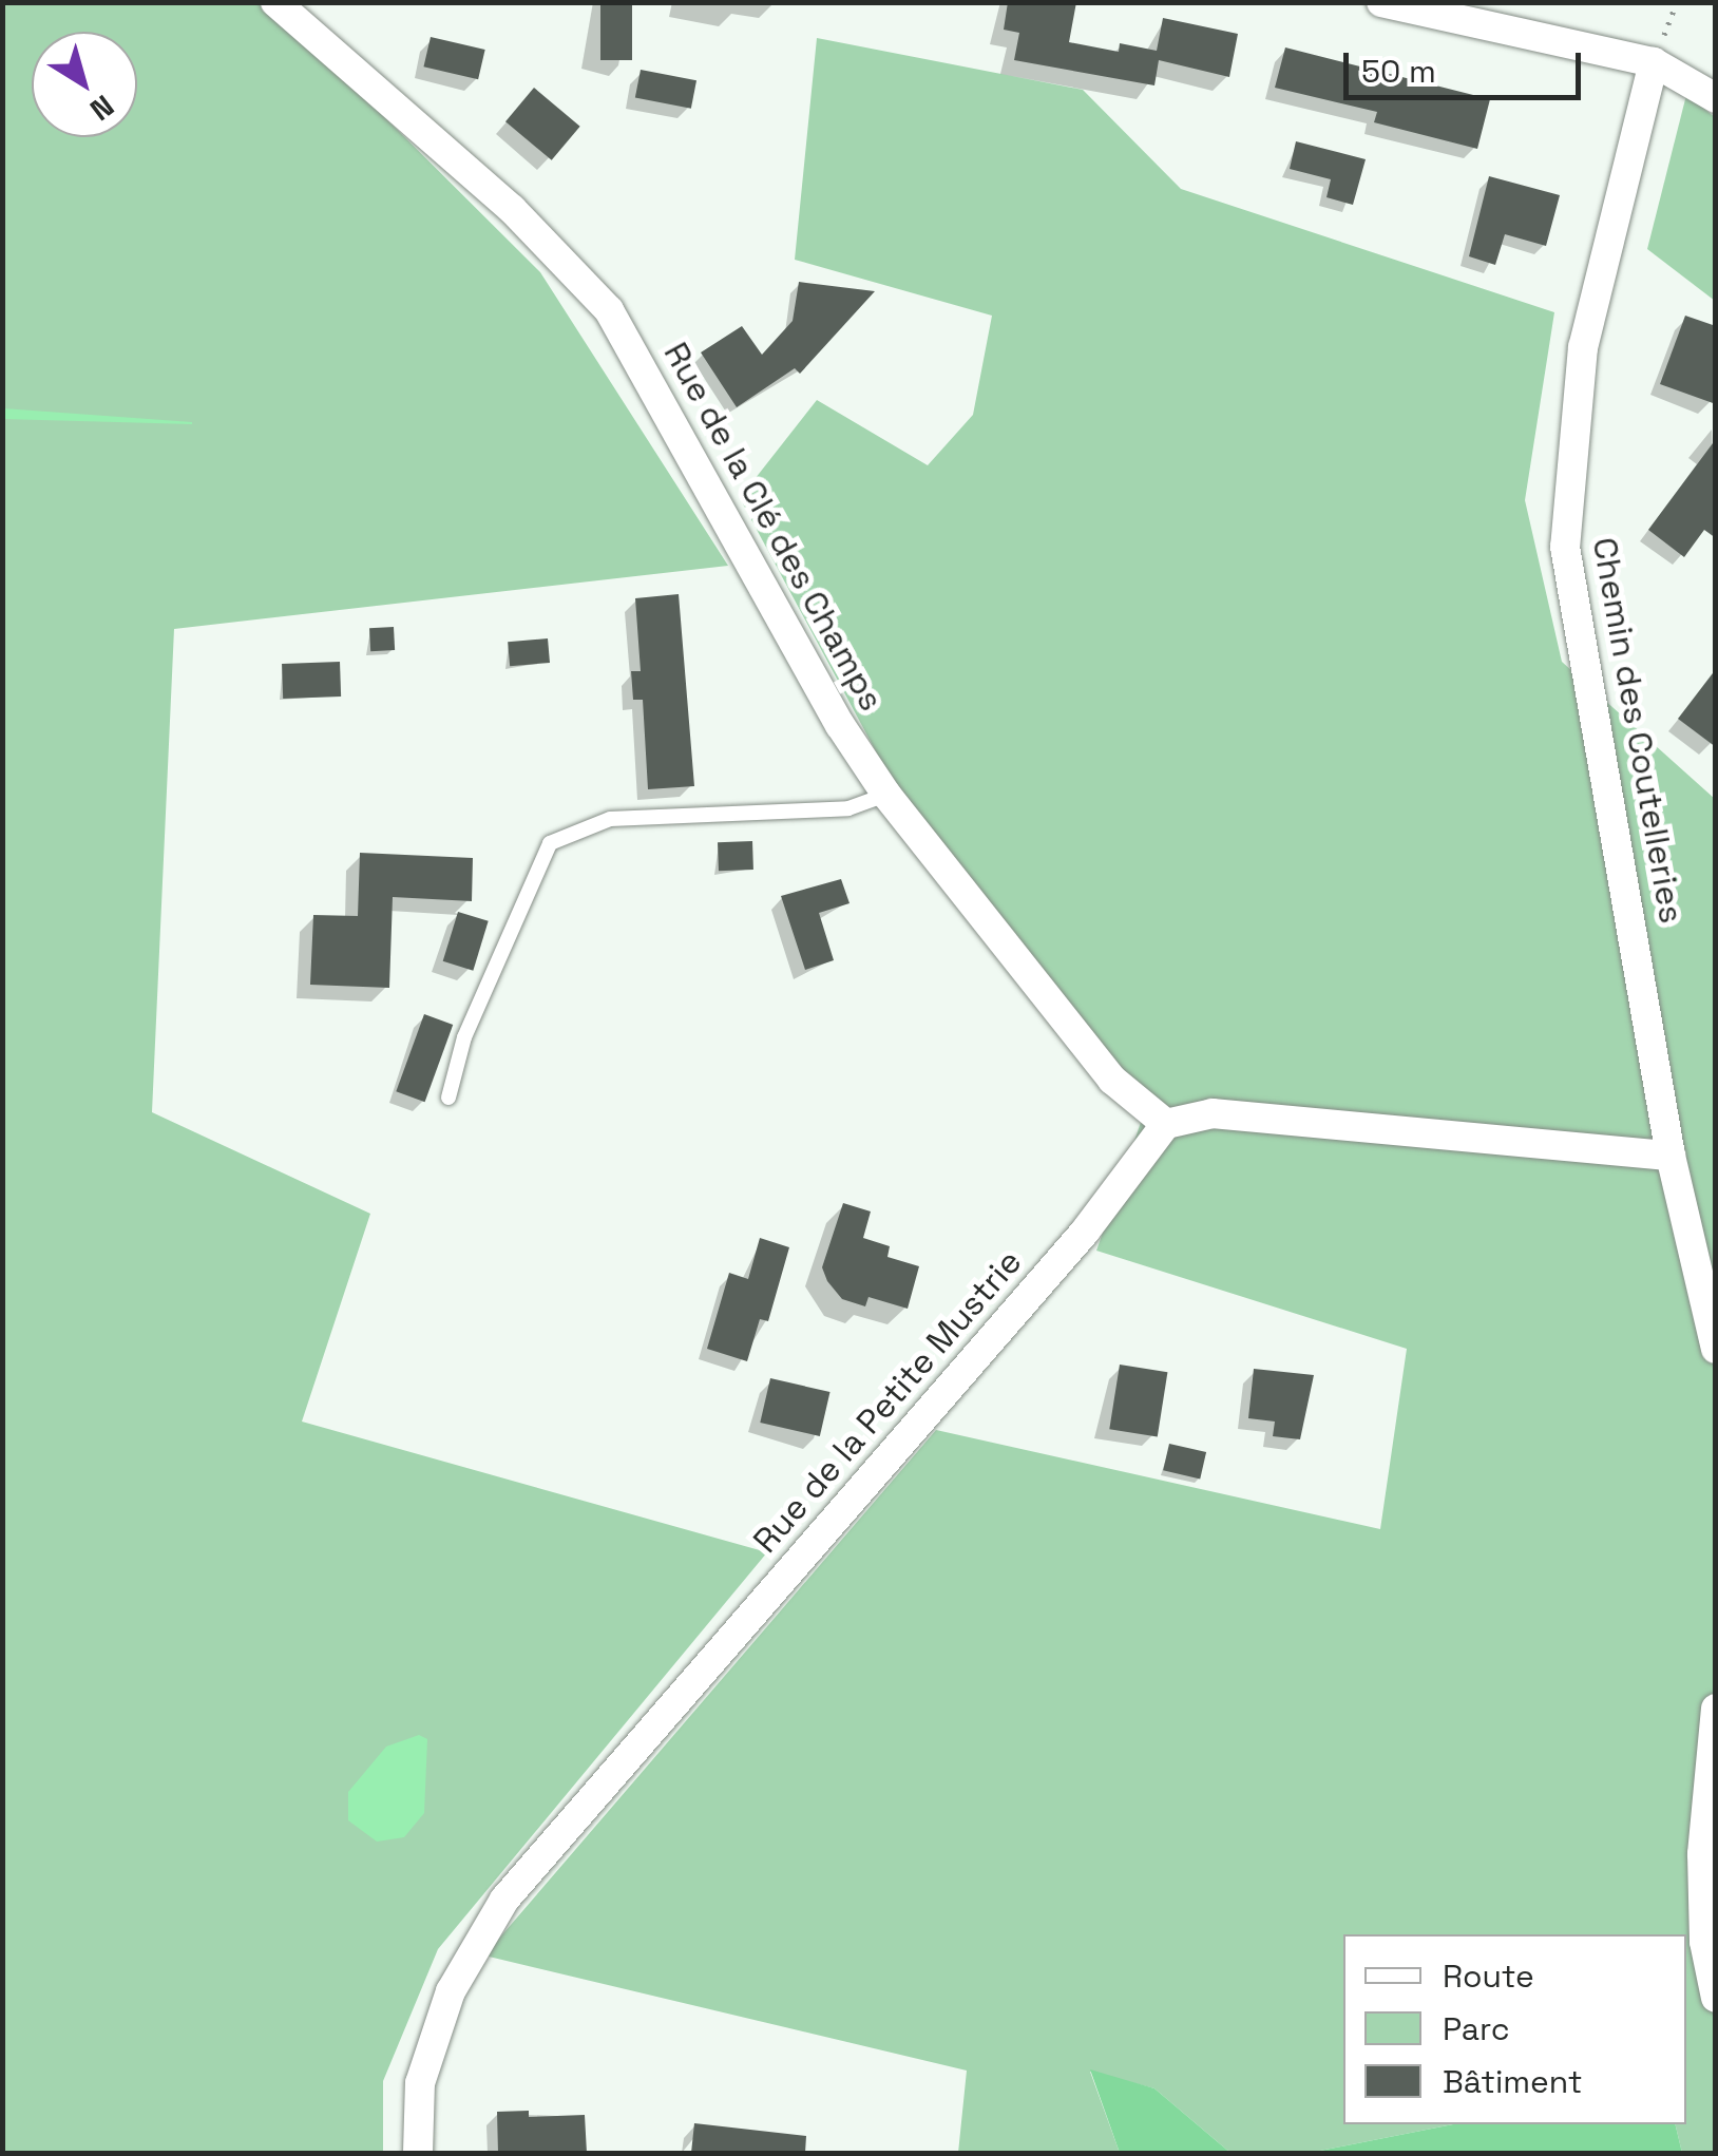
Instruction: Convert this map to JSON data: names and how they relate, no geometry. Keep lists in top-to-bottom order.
{
  "streets": {
    "street": ["Rue de la Clé des Champs", "Chemin des Coutelleries", "Rue de la Petite Mustrie"]
  },
  "crossings": [
    ["Rue de la Clé des Champs", "Rue de la Petite Mustrie"]
  ],
  "legend": ["Route", "Parc", "Bâtiment"],
  "scale_bar": "50 m",
  "north": "bottom right"
}
